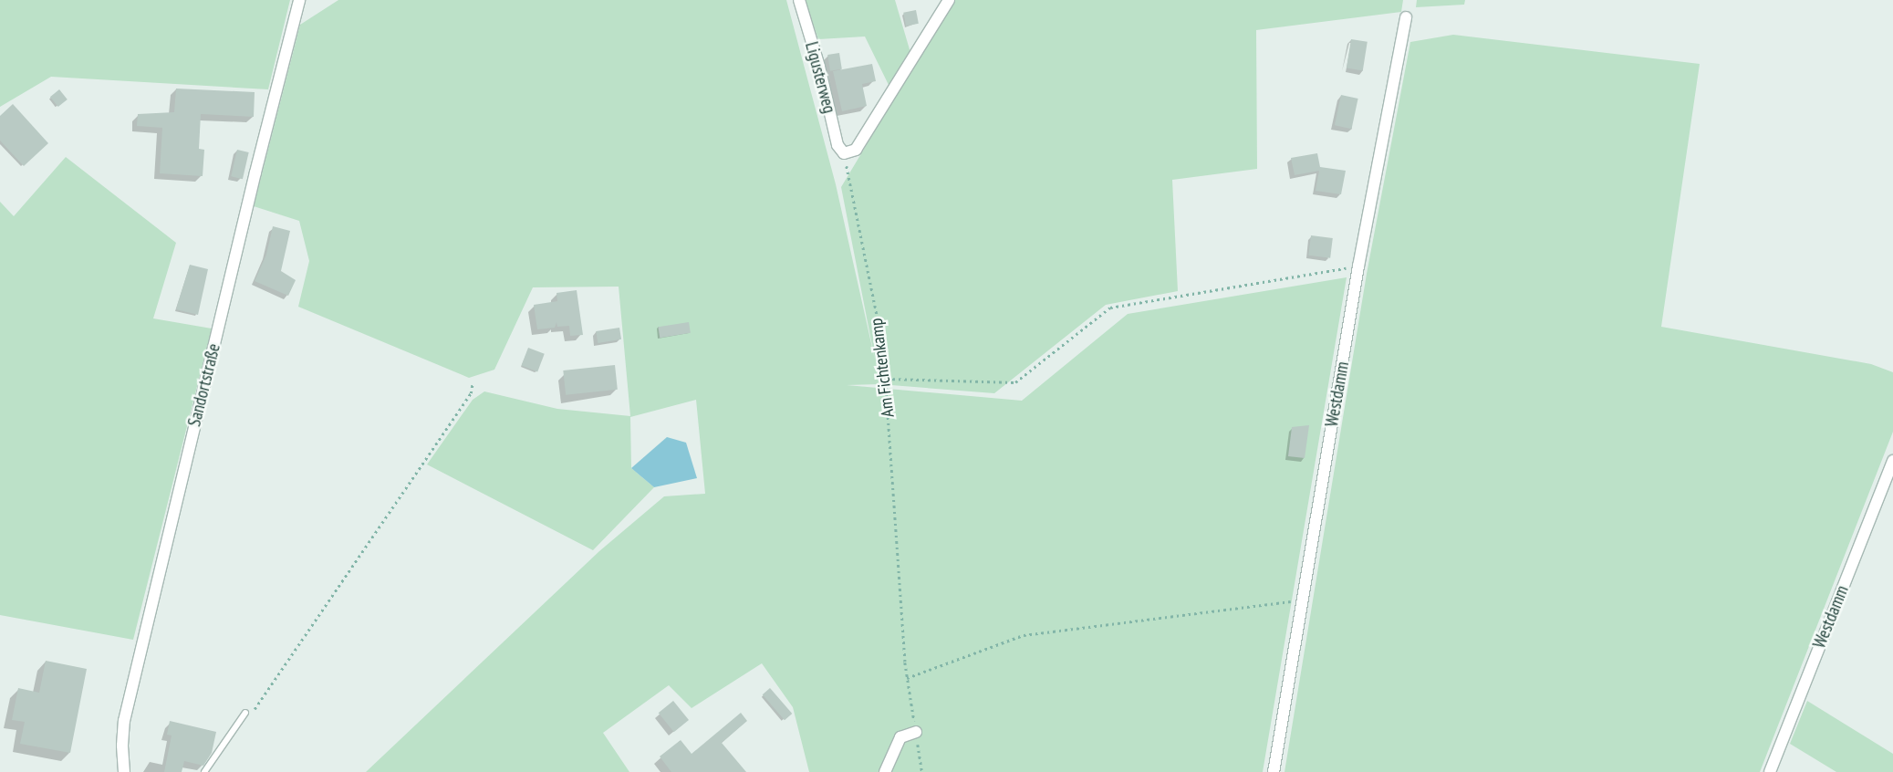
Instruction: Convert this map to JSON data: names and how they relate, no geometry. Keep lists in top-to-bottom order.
{
  "streets": {
    "street": ["Ligusterweg", "Sandortstraße", "Westdamm"],
    "path": ["Am Fichtenkamp"]
  },
  "crossings": [
    ["Ligusterweg", "Am Fichtenkamp"]
  ]
}
